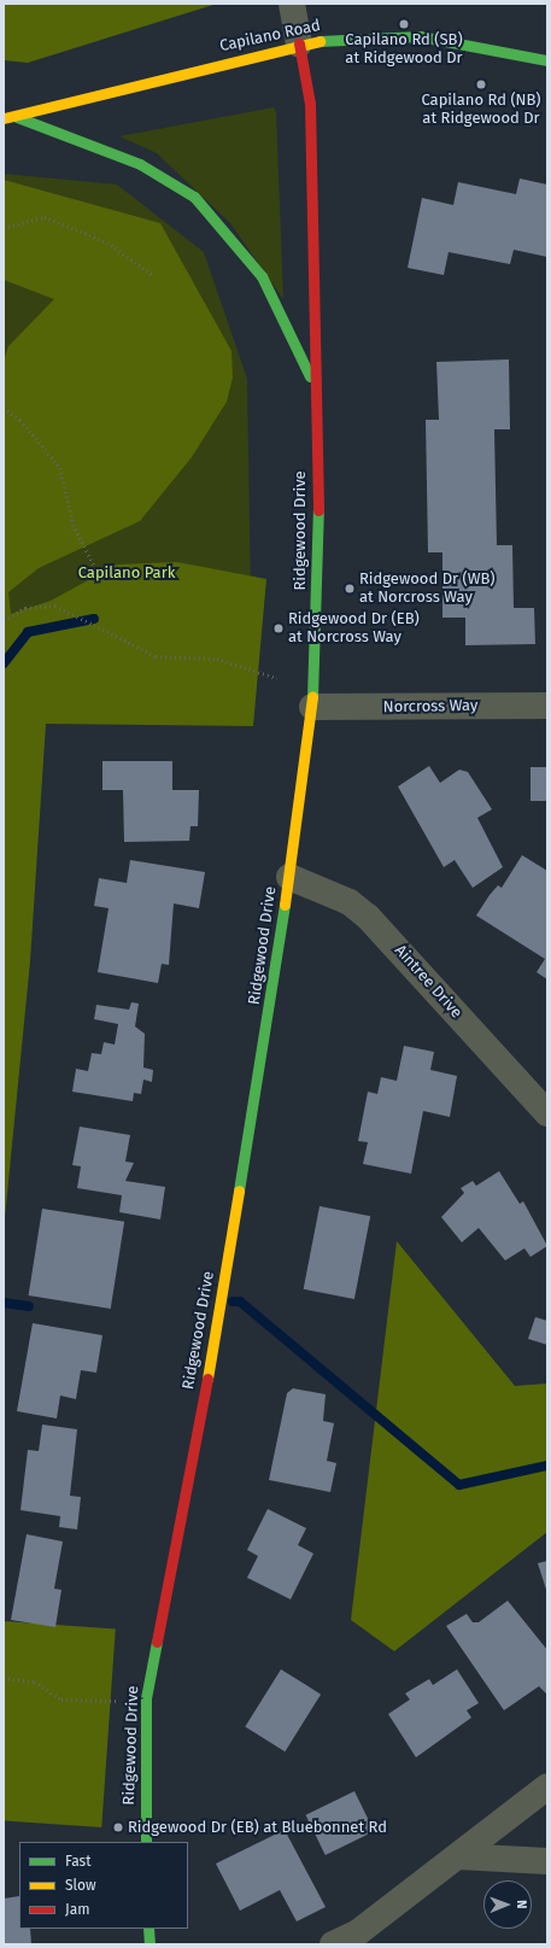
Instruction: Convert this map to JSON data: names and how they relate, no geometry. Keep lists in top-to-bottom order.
{
  "streets": {
    "main road": ["Capilano Road", "Ridgewood Drive"],
    "street": ["Norcross Way", "Aintree Drive"]
  },
  "crossings": [
    ["Capilano Road", "Ridgewood Drive"],
    ["Ridgewood Drive", "Norcross Way"],
    ["Ridgewood Drive", "Aintree Drive"]
  ],
  "parks": ["Capilano Park"],
  "places": [
    "Capilano Rd (SB) at Ridgewood Dr",
    "Capilano Rd (NB) at Ridgewood Dr",
    "Ridgewood Dr (WB) at Norcross Way",
    "Ridgewood Dr (EB) at Norcross Way",
    "Ridgewood Dr (EB) at Bluebonnet Rd"
  ],
  "legend": ["Fast", "Slow", "Jam"],
  "north": "right"
}
